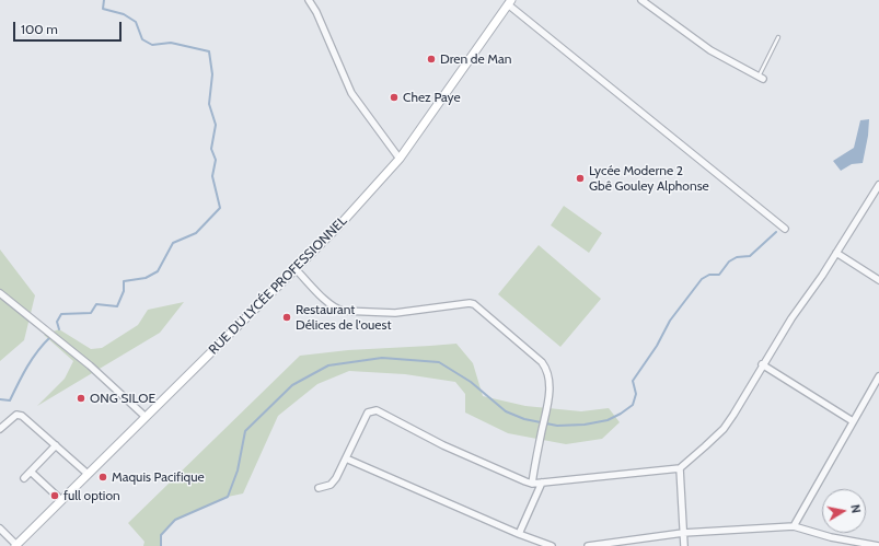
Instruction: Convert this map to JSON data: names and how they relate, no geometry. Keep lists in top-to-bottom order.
{
  "streets": {
    "main road": ["RUE DU LYCÉE PROFESSIONNEL"]
  },
  "places": [
    "Dren de Man",
    "Chez Paye",
    "Lycée Moderne 2 Gbê Gouley Alphonse",
    "Restaurant Délices de l'ouest",
    "ONG SILOE",
    "Maquis Pacifique",
    "full option"
  ],
  "scale_bar": "100 m",
  "north": "right"
}
